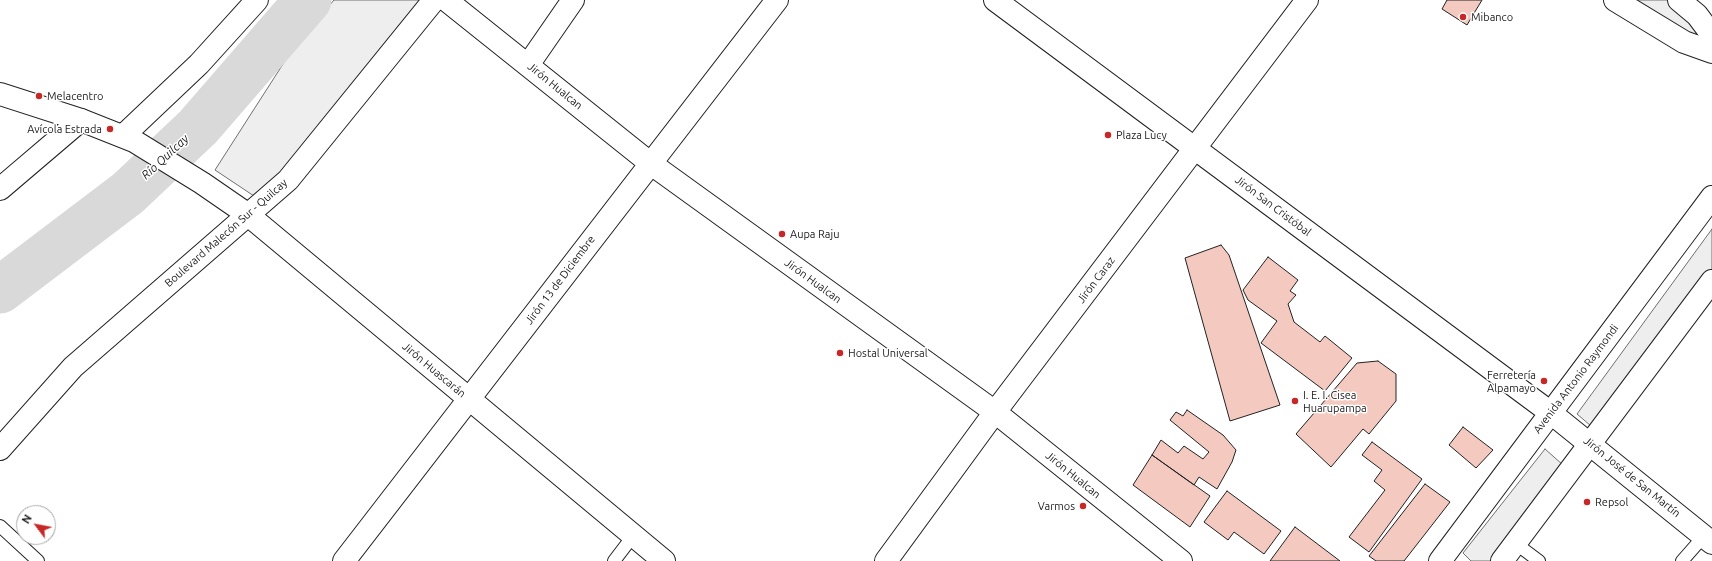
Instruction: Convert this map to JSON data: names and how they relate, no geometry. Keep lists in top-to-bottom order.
{
  "streets": {
    "street": [
      "Jirón Hualcan",
      "Jirón San Cristóbal",
      "Boulevard Malecón Sur - Quilcay",
      "Jirón 13 de Diciembre",
      "Jirón Caraz",
      "Jirón Huascarán",
      "Avenida Antonio Raymondi",
      "Jirón José de San Martín"
    ]
  },
  "crossings": [
    ["Jirón Hualcan", "Jirón 13 de Diciembre"],
    ["Jirón Hualcan", "Jirón Caraz"],
    ["Jirón San Cristóbal", "Jirón Caraz"],
    ["Jirón San Cristóbal", "Avenida Antonio Raymondi"],
    ["Jirón San Cristóbal", "Jirón José de San Martín"],
    ["Boulevard Malecón Sur - Quilcay", "Jirón Huascarán"],
    ["Jirón 13 de Diciembre", "Jirón Huascarán"],
    ["Avenida Antonio Raymondi", "Jirón José de San Martín"]
  ],
  "water": ["Río Quilcay"],
  "places": [
    "Mibanco",
    "Melacentro",
    "Avícola Estrada",
    "Plaza Lucy",
    "Aupa Raju",
    "Hostal Universal",
    "Ferretería Alpamayo",
    "I. E. I. Cisea Huarupampa",
    "Repsol",
    "Varmos"
  ],
  "north": "top left"
}
